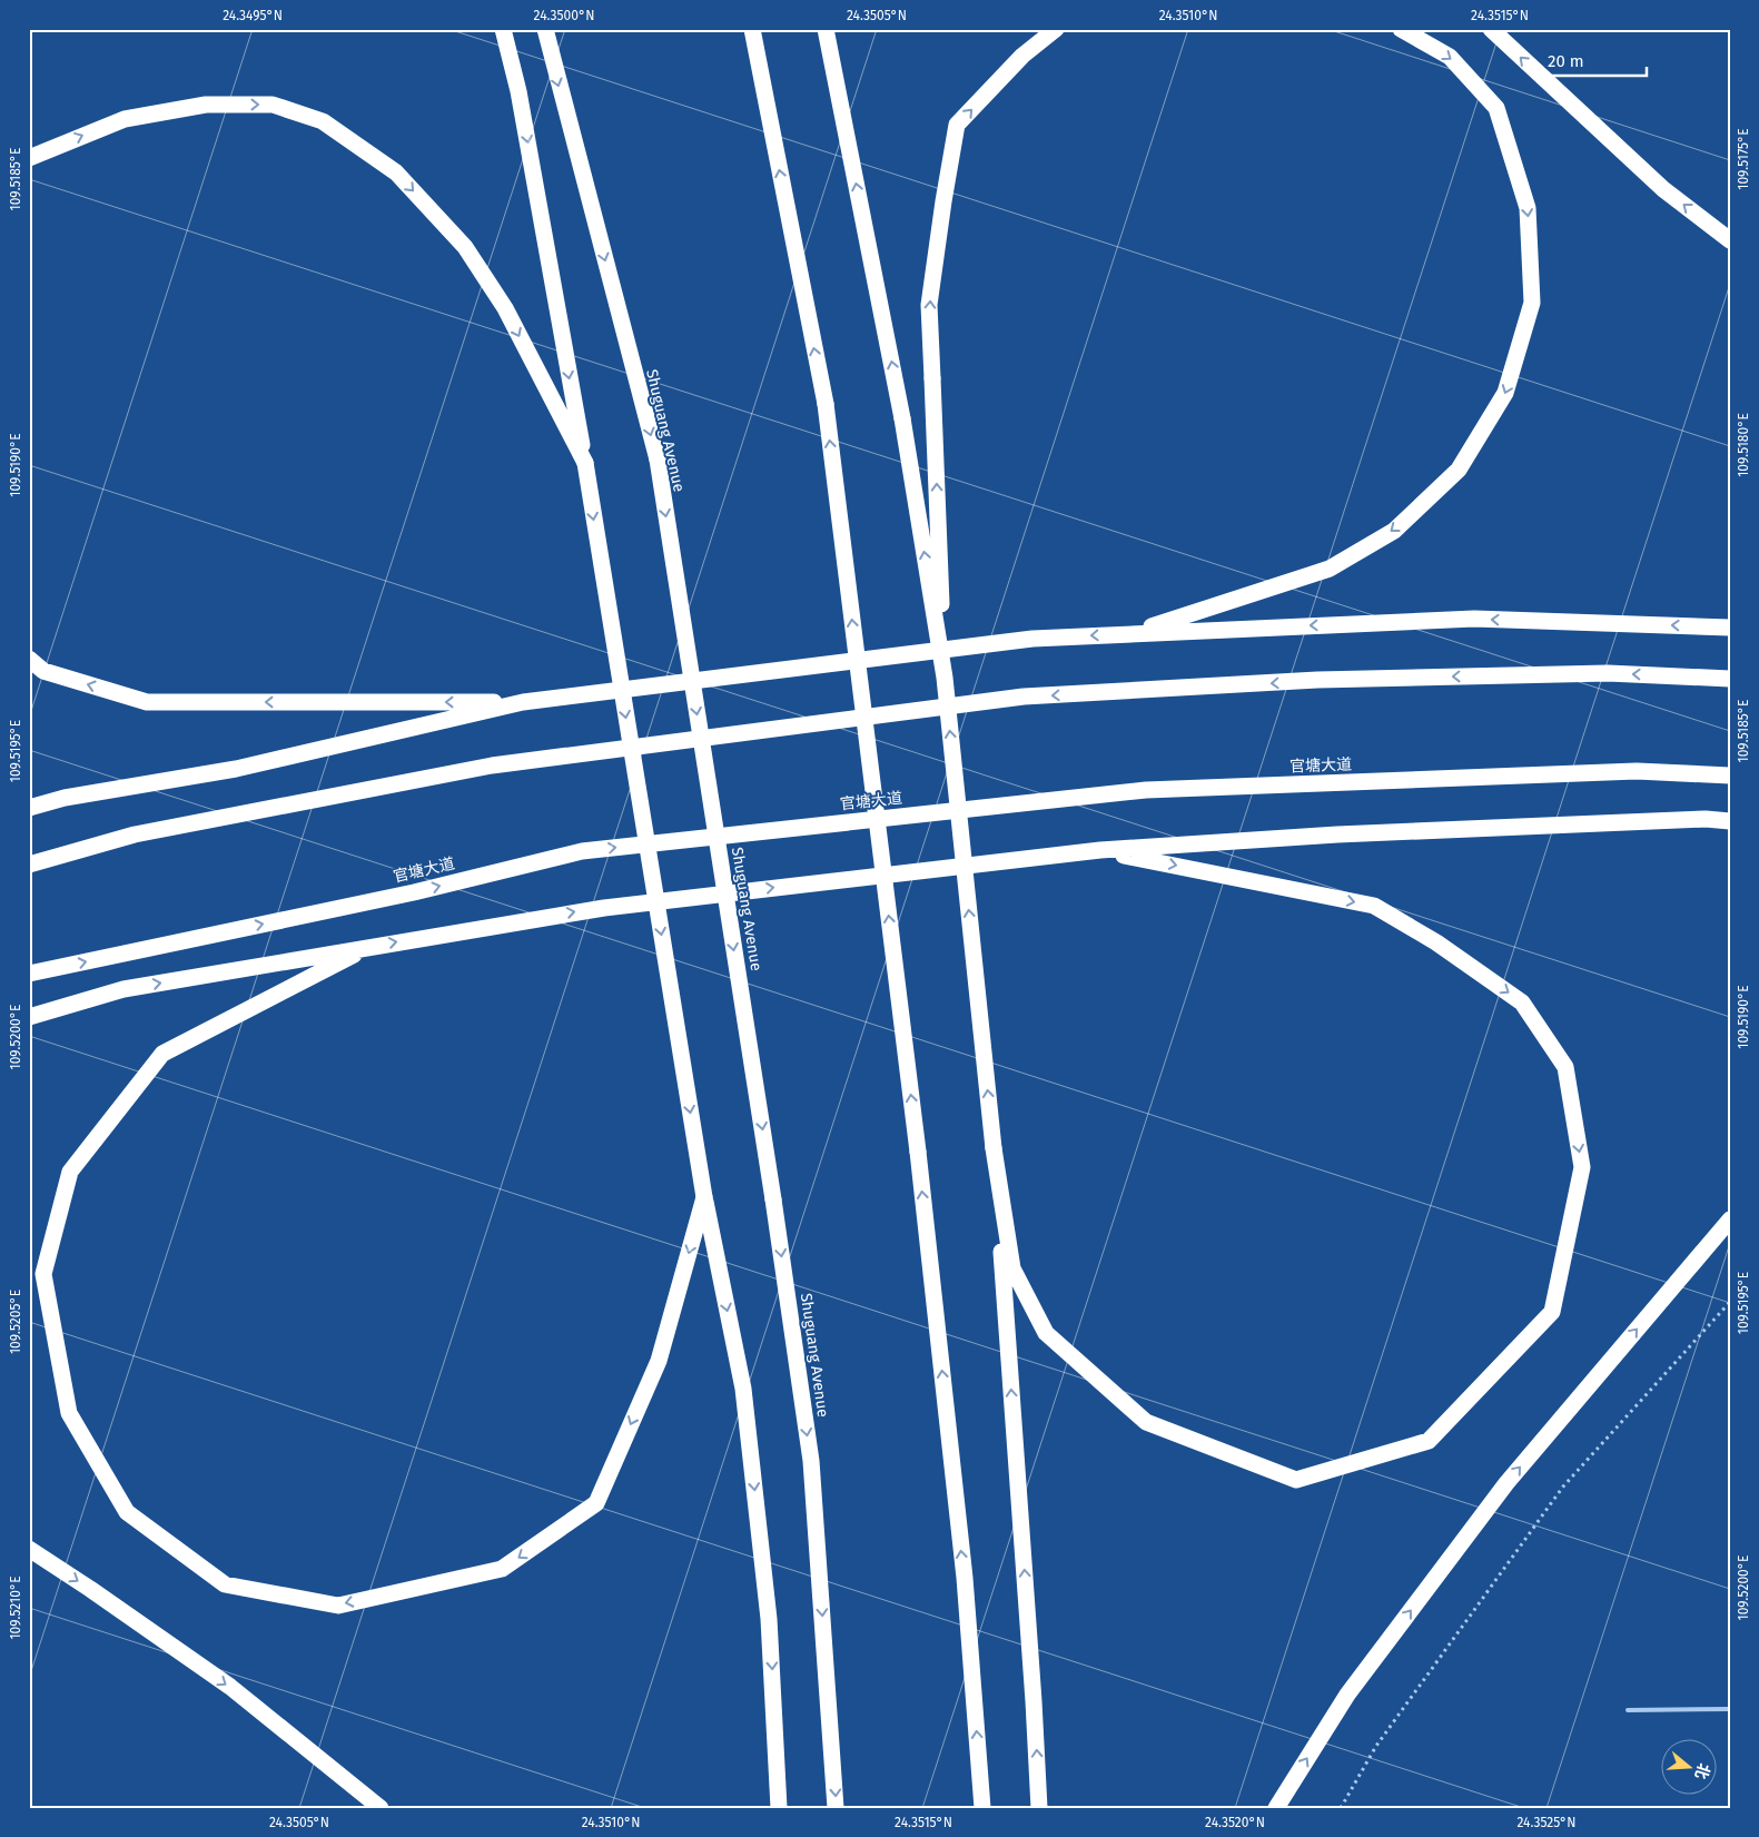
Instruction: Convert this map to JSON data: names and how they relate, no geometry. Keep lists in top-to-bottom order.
{
  "streets": {
    "highway": ["Shuguang Avenue", "官塘大道"]
  },
  "scale_bar": "20 m",
  "north": "right",
  "coordinates": [
    "24.3495°N",
    "24.3500°N",
    "24.3505°N",
    "24.3510°N",
    "24.3515°N",
    "109.5175°E",
    "109.5185°E",
    "109.5180°E",
    "109.5190°E",
    "109.5195°E",
    "109.5200°E",
    "109.5205°E",
    "109.5210°E",
    "24.3520°N",
    "24.3525°N"
  ]
}
